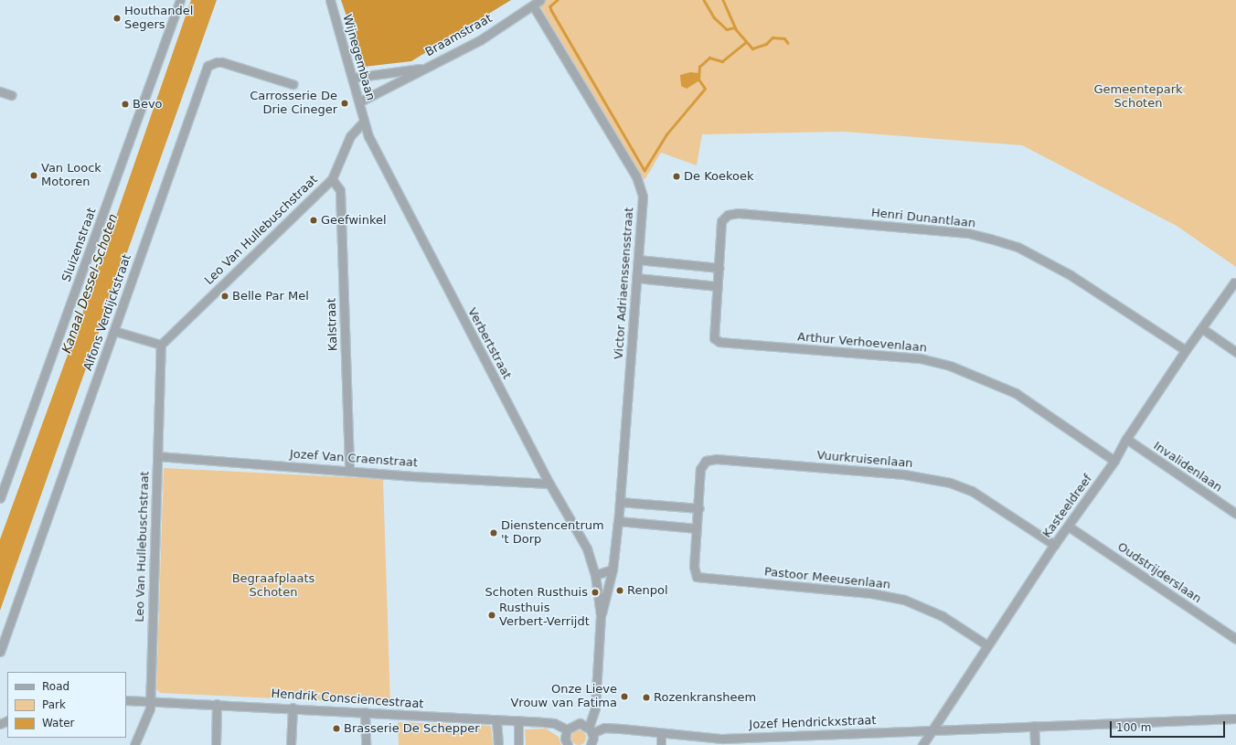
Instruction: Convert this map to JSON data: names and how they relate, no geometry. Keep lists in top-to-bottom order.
{
  "streets": {
    "street": [
      "Braamstraat",
      "Wijnegembaan",
      "Henri Dunantlaan",
      "Leo Van Hullebuschstraat",
      "Sluizenstraat",
      "Victor Adriaenssensstraat",
      "Alfons Verdijckstraat",
      "Kalstraat",
      "Arthur Verhoevenlaan",
      "Verbertstraat",
      "Jozef Van Craenstraat",
      "Vuurkruisenlaan",
      "Invalidenlaan",
      "Kasteeldreef",
      "Oudstrijderslaan",
      "Pastoor Meeusenlaan",
      "Hendrik Consciencestraat",
      "Jozef Hendrickxstraat"
    ]
  },
  "crossings": [
    ["Braamstraat", "Wijnegembaan"],
    ["Braamstraat", "Victor Adriaenssensstraat"],
    ["Wijnegembaan", "Leo Van Hullebuschstraat"],
    ["Wijnegembaan", "Verbertstraat"],
    ["Henri Dunantlaan", "Arthur Verhoevenlaan"],
    ["Henri Dunantlaan", "Kasteeldreef"],
    ["Leo Van Hullebuschstraat", "Kalstraat"],
    ["Leo Van Hullebuschstraat", "Verbertstraat"],
    ["Leo Van Hullebuschstraat", "Jozef Van Craenstraat"],
    ["Leo Van Hullebuschstraat", "Hendrik Consciencestraat"],
    ["Victor Adriaenssensstraat", "Verbertstraat"],
    ["Kalstraat", "Jozef Van Craenstraat"],
    ["Arthur Verhoevenlaan", "Kasteeldreef"],
    ["Verbertstraat", "Jozef Van Craenstraat"],
    ["Verbertstraat", "Jozef Hendrickxstraat"],
    ["Vuurkruisenlaan", "Kasteeldreef"],
    ["Vuurkruisenlaan", "Pastoor Meeusenlaan"],
    ["Invalidenlaan", "Kasteeldreef"],
    ["Kasteeldreef", "Oudstrijderslaan"],
    ["Kasteeldreef", "Pastoor Meeusenlaan"],
    ["Kasteeldreef", "Jozef Hendrickxstraat"]
  ],
  "water": ["Kanaal Dessel-Schoten"],
  "parks": ["Gemeentepark Schoten", "Begraafplaats Schoten"],
  "places": [
    "Houthandel Segers",
    "Carrosserie De Drie Cineger",
    "Bevo",
    "Van Loock Motoren",
    "De Koekoek",
    "Geefwinkel",
    "Belle Par Mel",
    "Dienstencentrum 't Dorp",
    "Renpol",
    "Schoten Rusthuis",
    "Rusthuis Verbert-Verrijdt",
    "Onze Lieve Vrouw van Fatima",
    "Rozenkransheem",
    "Brasserie De Schepper"
  ],
  "legend": ["Road", "Park", "Water"],
  "scale_bar": "100 m"
}
